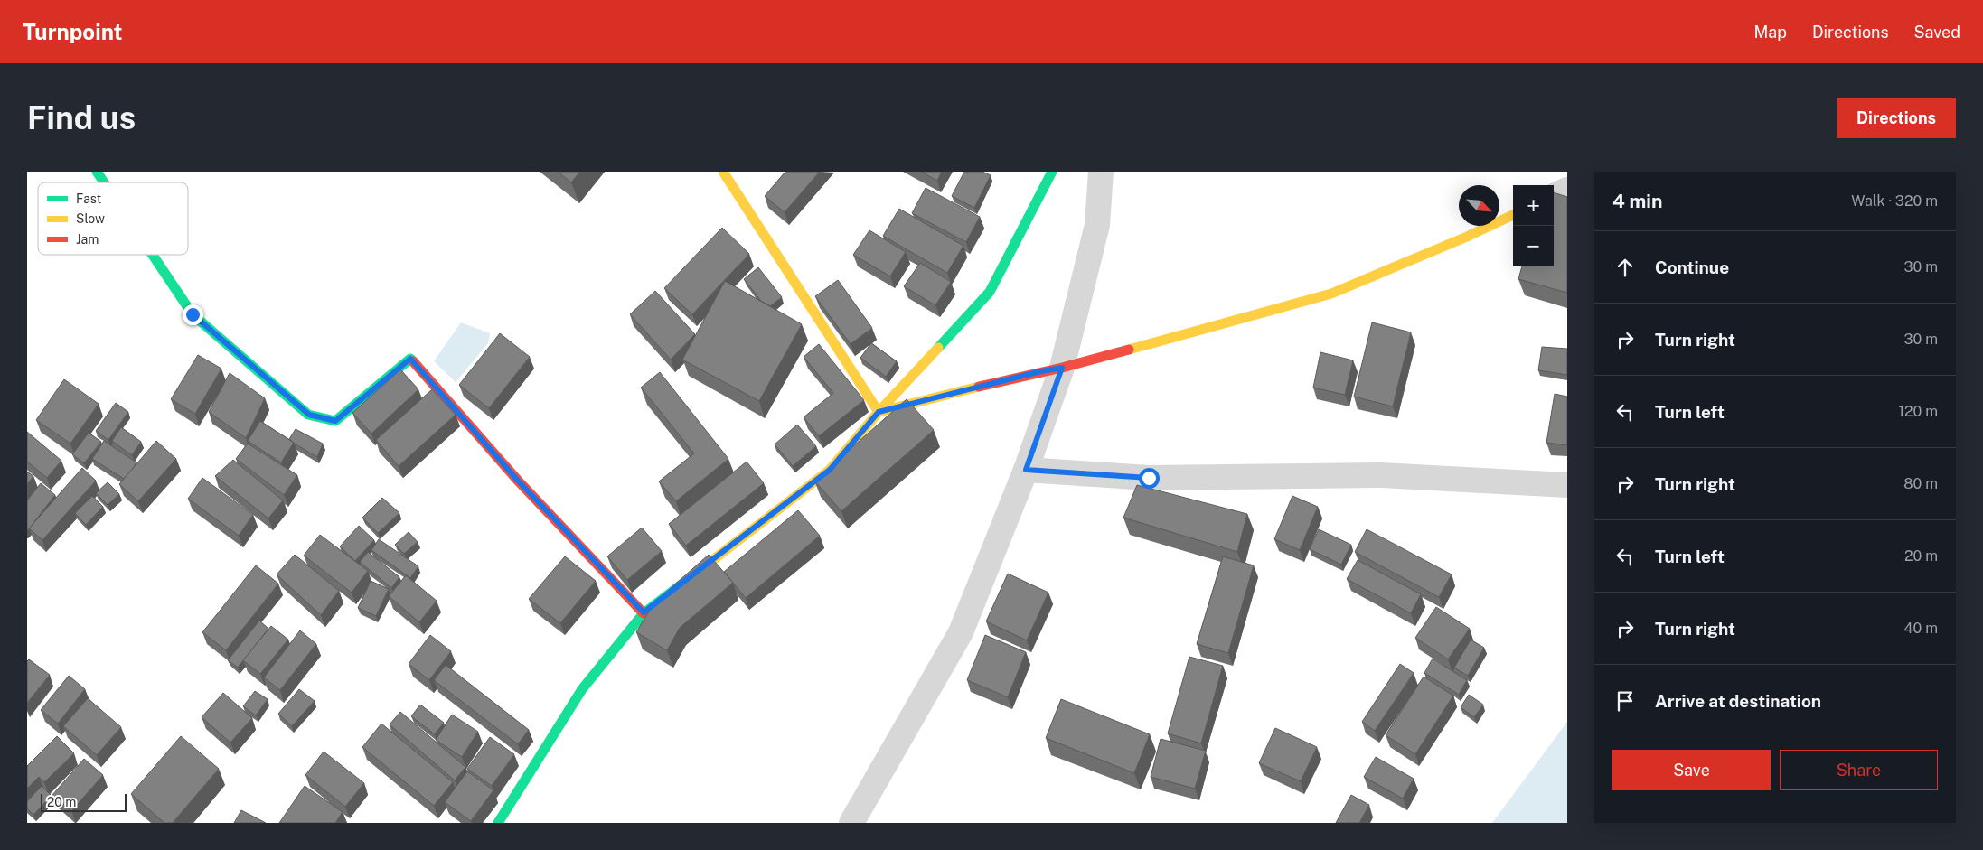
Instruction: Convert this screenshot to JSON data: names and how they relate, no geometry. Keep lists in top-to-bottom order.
{
  "legend": ["Fast", "Slow", "Jam"],
  "scale_bar": "20 m",
  "north": "bottom right",
  "page": {
    "header": "Turnpoint",
    "nav": ["Map", "Directions", "Saved"],
    "buttons": [
      "Directions",
      ["Save", "Share"]
    ],
    "title": "Find us",
    "heading": ["4 min", "Walk · 320 m"],
    "map_buttons": ["+", "−"],
    "list": [
      ["Continue", "30 m"],
      ["Turn right", "30 m"],
      ["Turn left", "120 m"],
      ["Turn right", "80 m"],
      ["Turn left", "20 m"],
      ["Turn right", "40 m"],
      "Arrive at destination"
    ],
    "scale": "20 m"
  }
}
